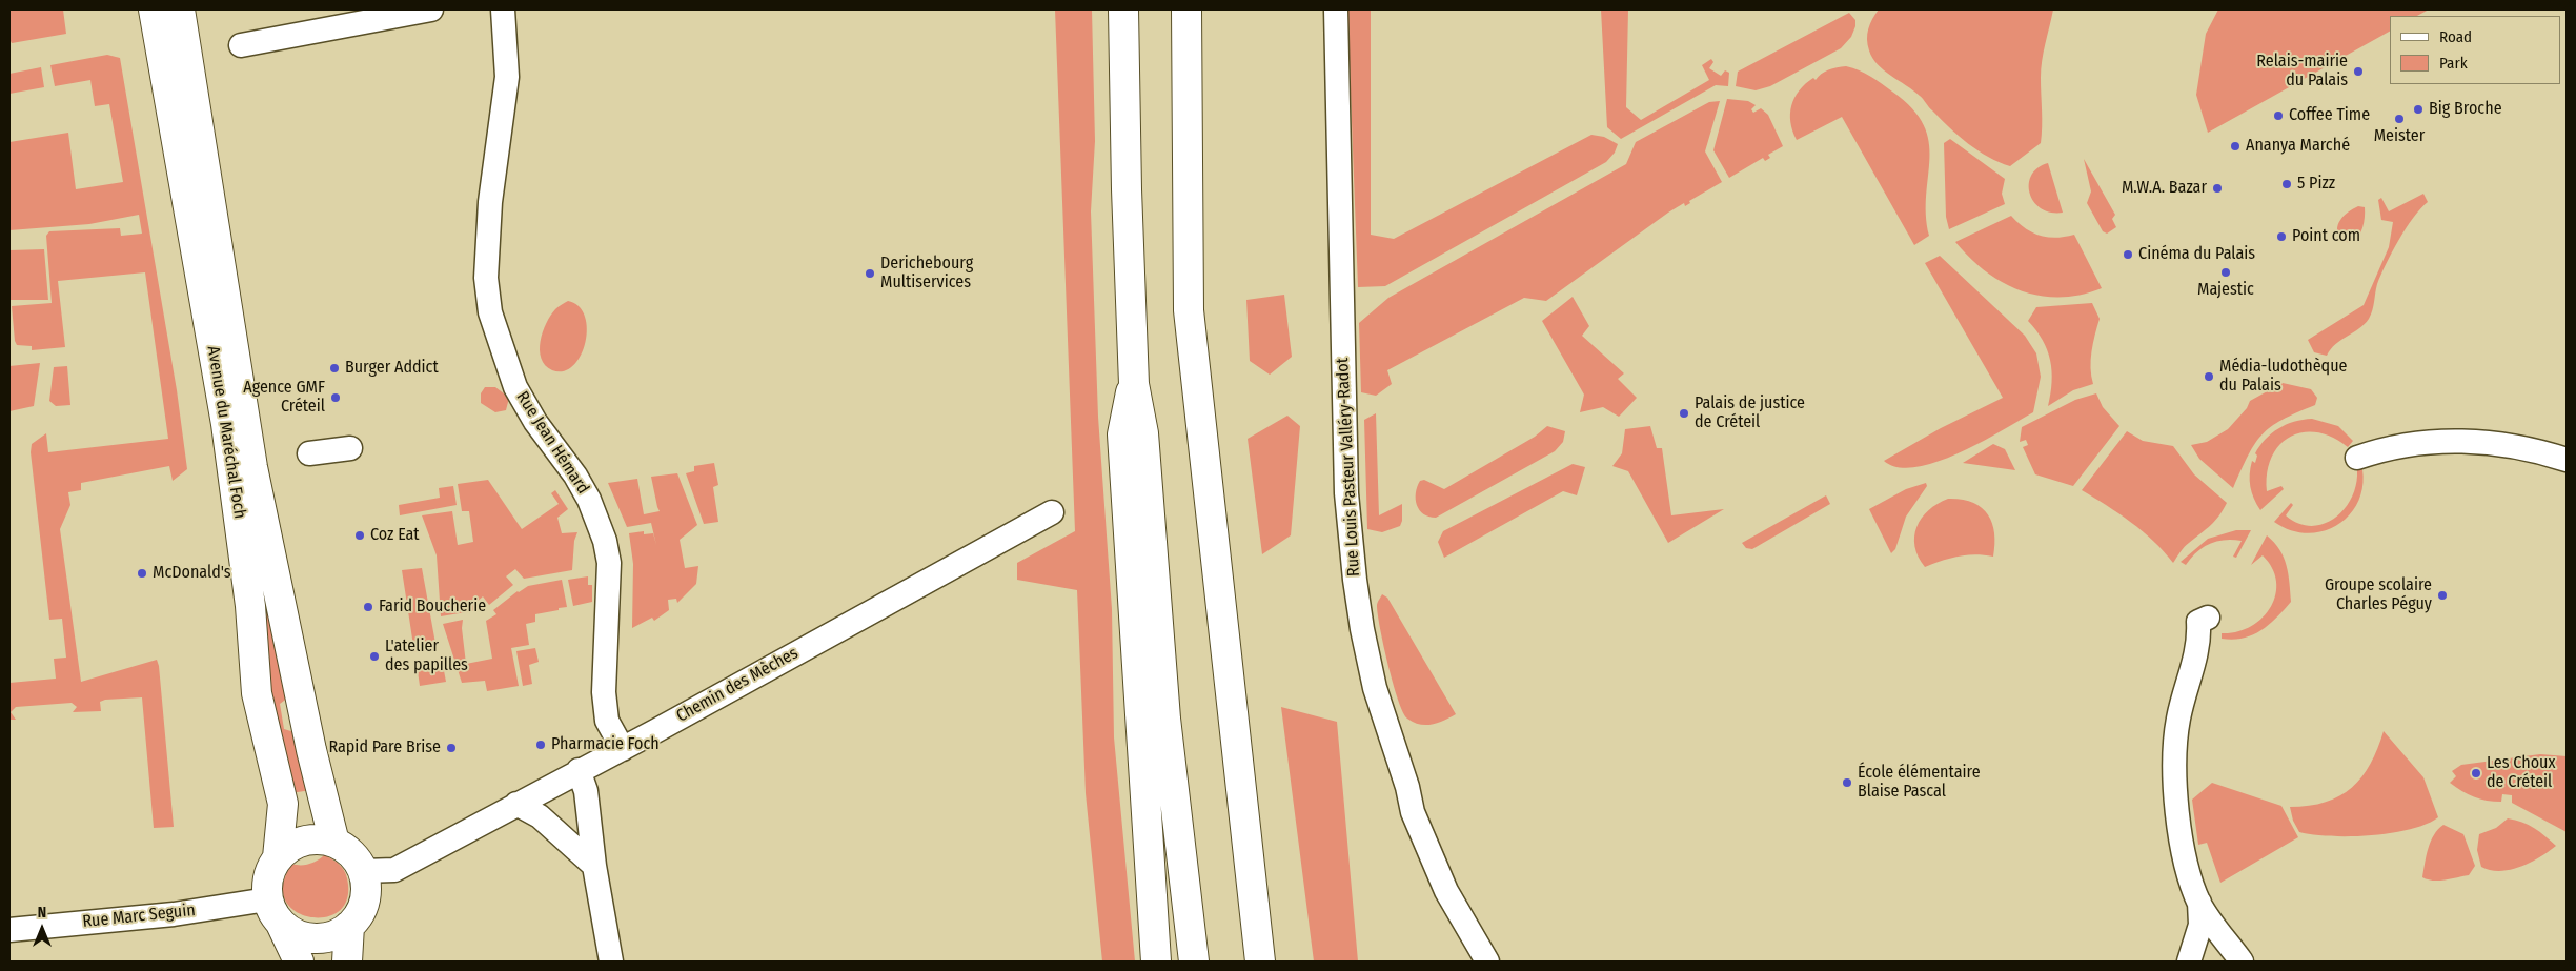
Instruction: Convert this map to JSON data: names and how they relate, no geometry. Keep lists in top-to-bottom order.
{
  "streets": {
    "main road": ["Avenue du Maréchal Foch"],
    "street": [
      "Rue Jean Hémard",
      "Rue Louis Pasteur Valléry-Radot",
      "Chemin des Mèches",
      "Rue Marc Seguin"
    ]
  },
  "crossings": [
    ["Avenue du Maréchal Foch", "Chemin des Mèches"],
    ["Avenue du Maréchal Foch", "Rue Marc Seguin"],
    ["Rue Jean Hémard", "Chemin des Mèches"],
    ["Chemin des Mèches", "Rue Marc Seguin"]
  ],
  "places": [
    "Relais-mairie du Palais",
    "Big Broche",
    "Coffee Time",
    "Meister",
    "Ananya Marché",
    "5 Pizz",
    "M.W.A. Bazar",
    "Point com",
    "Cinéma du Palais",
    "Majestic",
    "Derichebourg Multiservices",
    "Burger Addict",
    "Média-ludothèque du Palais",
    "Agence GMF Créteil",
    "Palais de justice de Créteil",
    "Coz Eat",
    "McDonald's",
    "Groupe scolaire Charles Péguy",
    "Farid Boucherie",
    "L'atelier des papilles",
    "Pharmacie Foch",
    "Rapid Pare Brise",
    "Les Choux de Créteil",
    "École élémentaire Blaise Pascal"
  ],
  "legend": ["Road", "Park"],
  "north": "top"
}
